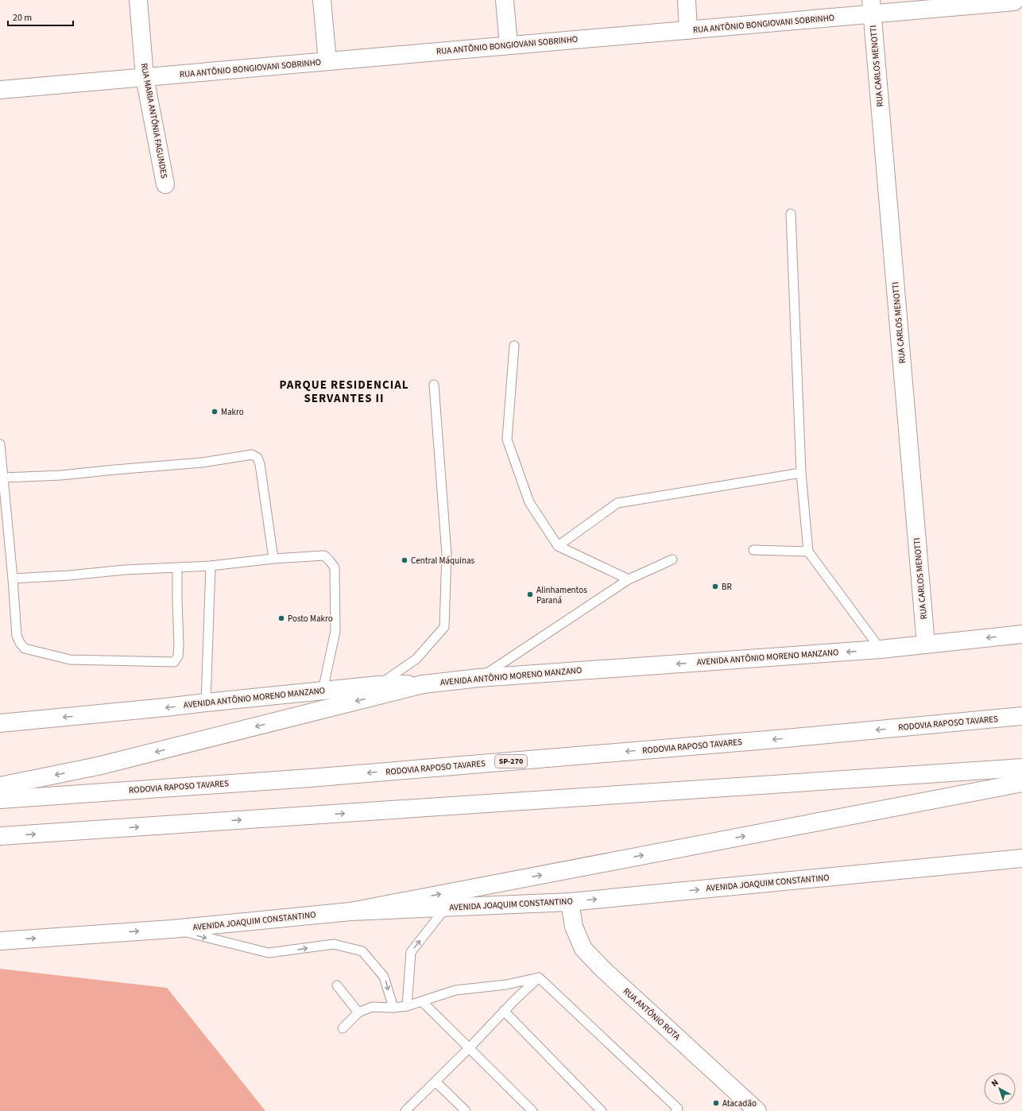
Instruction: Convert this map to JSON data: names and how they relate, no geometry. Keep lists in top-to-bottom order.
{
  "streets": {
    "main road": [
      "RUA ANTÔNIO BONGIOVANI SOBRINHO",
      "RUA CARLOS MENOTTI",
      "RUA MARIA ANTÔNIA FAGUNDES",
      "AVENIDA ANTÔNIO MORENO MANZANO",
      "RODOVIA RAPOSO TAVARES",
      "SP-270",
      "AVENIDA JOAQUIM CONSTANTINO",
      "RUA ANTÔNIO ROTA"
    ]
  },
  "crossings": [
    ["RUA ANTÔNIO BONGIOVANI SOBRINHO", "RUA CARLOS MENOTTI"],
    ["RUA ANTÔNIO BONGIOVANI SOBRINHO", "RUA MARIA ANTÔNIA FAGUNDES"],
    ["RUA CARLOS MENOTTI", "AVENIDA ANTÔNIO MORENO MANZANO"],
    ["AVENIDA JOAQUIM CONSTANTINO", "RUA ANTÔNIO ROTA"]
  ],
  "districts": ["PARQUE RESIDENCIAL SERVANTES II"],
  "places": [
    "Makro",
    "Central Máquinas",
    "BR",
    "Alinhamentos Paraná",
    "Posto Makro",
    "Atacadão"
  ],
  "scale_bar": "20 m",
  "north": "top left"
}
